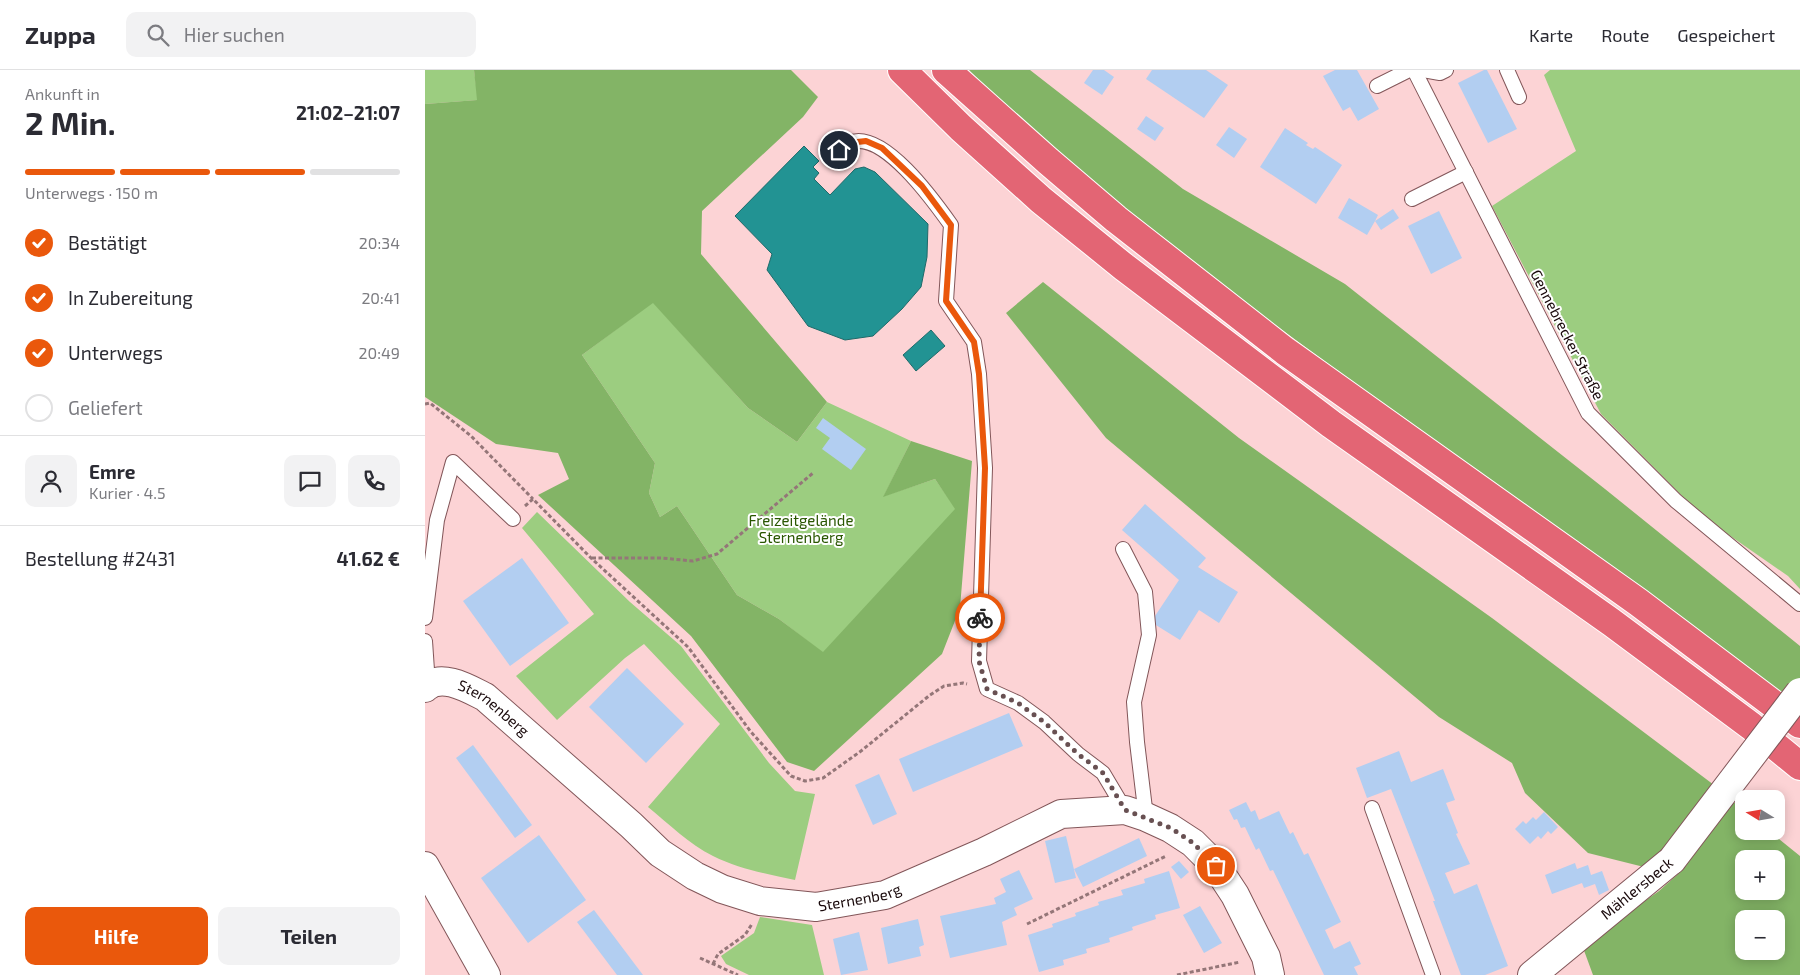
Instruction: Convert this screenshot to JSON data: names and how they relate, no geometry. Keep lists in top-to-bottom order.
{
  "streets": {
    "street": ["Sternenberg", "Mählersbeck"],
    "lane": ["Gennebrecker Straße"]
  },
  "parks": ["Freizeitgelände Sternenberg"],
  "north": "left",
  "page": {
    "header": "Zuppa",
    "search": "Hier suchen",
    "nav": ["Karte", "Route", "Gespeichert"],
    "heading": ["2 Min.", "Ankunft in", "21:02–21:07"],
    "panel": [
      "Emre",
      "Kurier · 4.5",
      "Bestellung #2431",
      "41.62 €"
    ],
    "bar": "Unterwegs · 150 m",
    "list": [
      ["Bestätigt", "20:34"],
      ["In Zubereitung", "20:41"],
      ["Unterwegs", "20:49"],
      "Geliefert"
    ],
    "map_buttons": ["+", "−"],
    "buttons": ["Hilfe", "Teilen"]
  }
}
